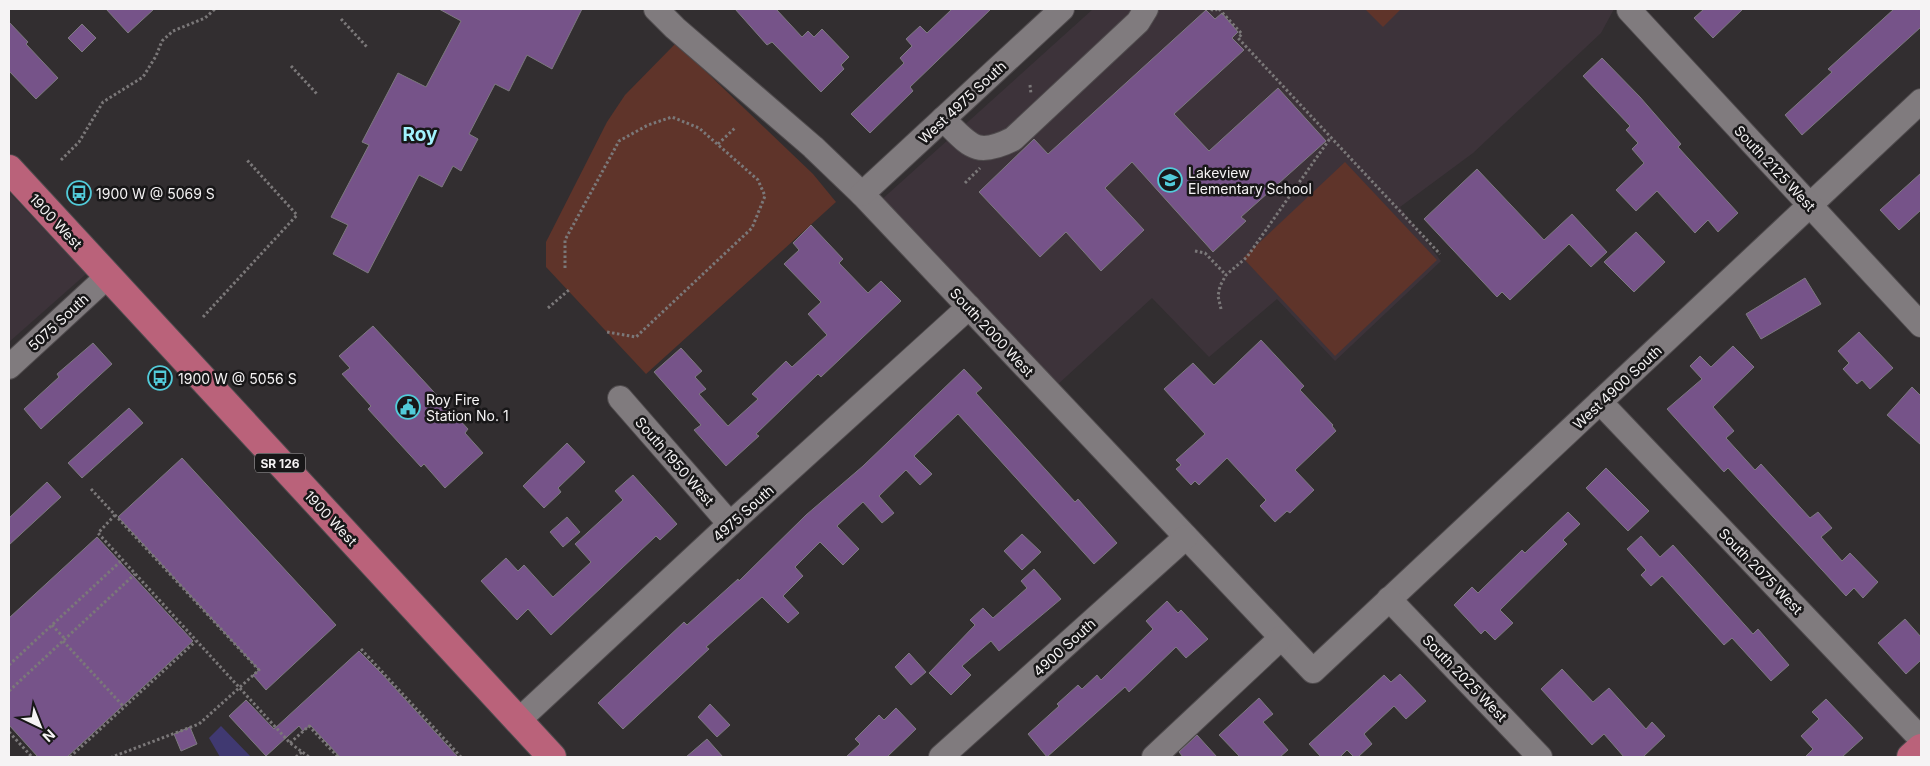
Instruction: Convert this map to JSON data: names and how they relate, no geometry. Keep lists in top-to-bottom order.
{
  "streets": {
    "main road": ["1900 West", "SR 126"],
    "street": [
      "West 4975 South",
      "South 2125 West",
      "5075 South",
      "South 2000 West",
      "West 4900 South",
      "South 1950 West",
      "4975 South",
      "South 2075 West",
      "4900 South",
      "South 2025 West"
    ]
  },
  "crossings": [
    ["West 4975 South", "South 2000 West"],
    ["South 2125 West", "West 4900 South"],
    ["1900 West", "5075 South"],
    ["1900 West", "4975 South"],
    ["South 2000 West", "West 4900 South"],
    ["South 2000 West", "4975 South"],
    ["South 2000 West", "4900 South"],
    ["West 4900 South", "South 2075 West"],
    ["West 4900 South", "South 2025 West"],
    ["South 1950 West", "4975 South"]
  ],
  "districts": ["Roy"],
  "places": {
    "school or university": ["Lakeview Elementary School"],
    "bus stop": ["1900 W @ 5069 S", "1900 W @ 5056 S"],
    "public building": ["Roy Fire Station No. 1"]
  },
  "north": "bottom right"
}
